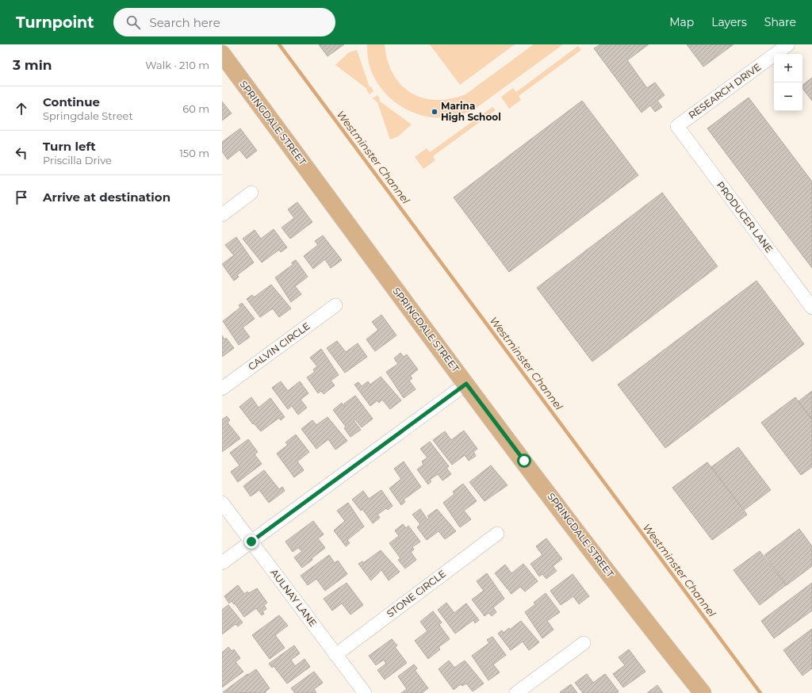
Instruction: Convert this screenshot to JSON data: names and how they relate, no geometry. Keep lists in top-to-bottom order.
{
  "streets": {
    "main road": ["SPRINGDALE STREET"],
    "street": [
      "RESEARCH DRIVE",
      "PRODUCER LANE",
      "CALVIN CIRCLE",
      "STONE CIRCLE",
      "AULNAY LANE"
    ]
  },
  "crossings": [
    ["RESEARCH DRIVE", "PRODUCER LANE"],
    ["STONE CIRCLE", "AULNAY LANE"]
  ],
  "water": ["Westminster Channel"],
  "places": ["Marina High School"],
  "page": {
    "header": "Turnpoint",
    "search": "Search here",
    "nav": ["Map", "Layers", "Share"],
    "heading": ["3 min", "Walk · 210 m"],
    "map_buttons": ["+", "−"],
    "list": [
      ["Continue", "Springdale Street", "60 m"],
      ["Turn left", "Priscilla Drive", "150 m"],
      "Arrive at destination"
    ]
  }
}
